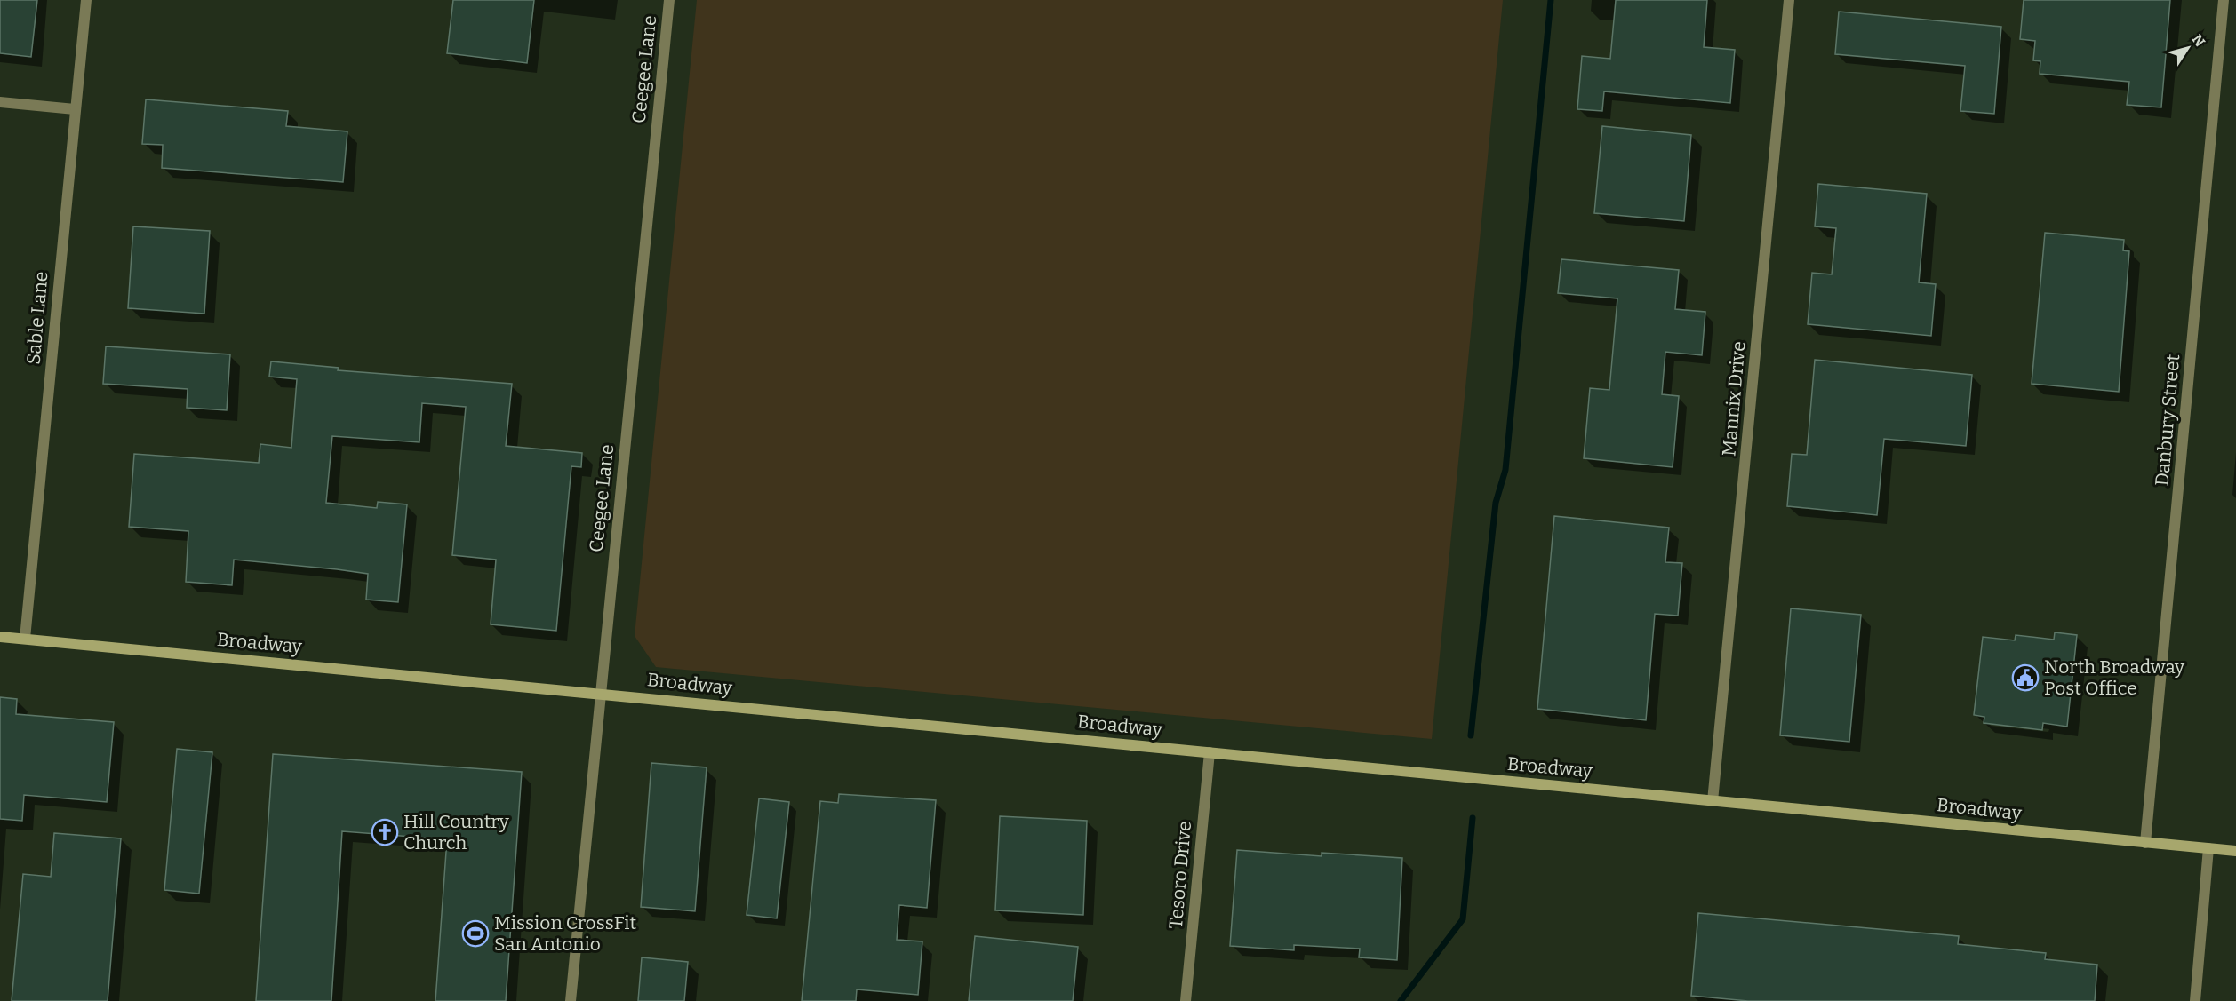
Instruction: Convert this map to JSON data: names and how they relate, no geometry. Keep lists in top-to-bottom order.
{
  "streets": {
    "main road": ["Broadway"],
    "street": [
      "Ceegee Lane",
      "Sable Lane",
      "Mannix Drive",
      "Danbury Street",
      "Tesoro Drive"
    ]
  },
  "crossings": [
    ["Ceegee Lane", "Broadway"],
    ["Sable Lane", "Broadway"],
    ["Mannix Drive", "Broadway"],
    ["Danbury Street", "Broadway"],
    ["Broadway", "Tesoro Drive"]
  ],
  "places": {
    "public building": ["North Broadway Post Office"],
    "church": ["Hill Country Church"],
    "sports": ["Mission CrossFit San Antonio"]
  },
  "north": "top right"
}
